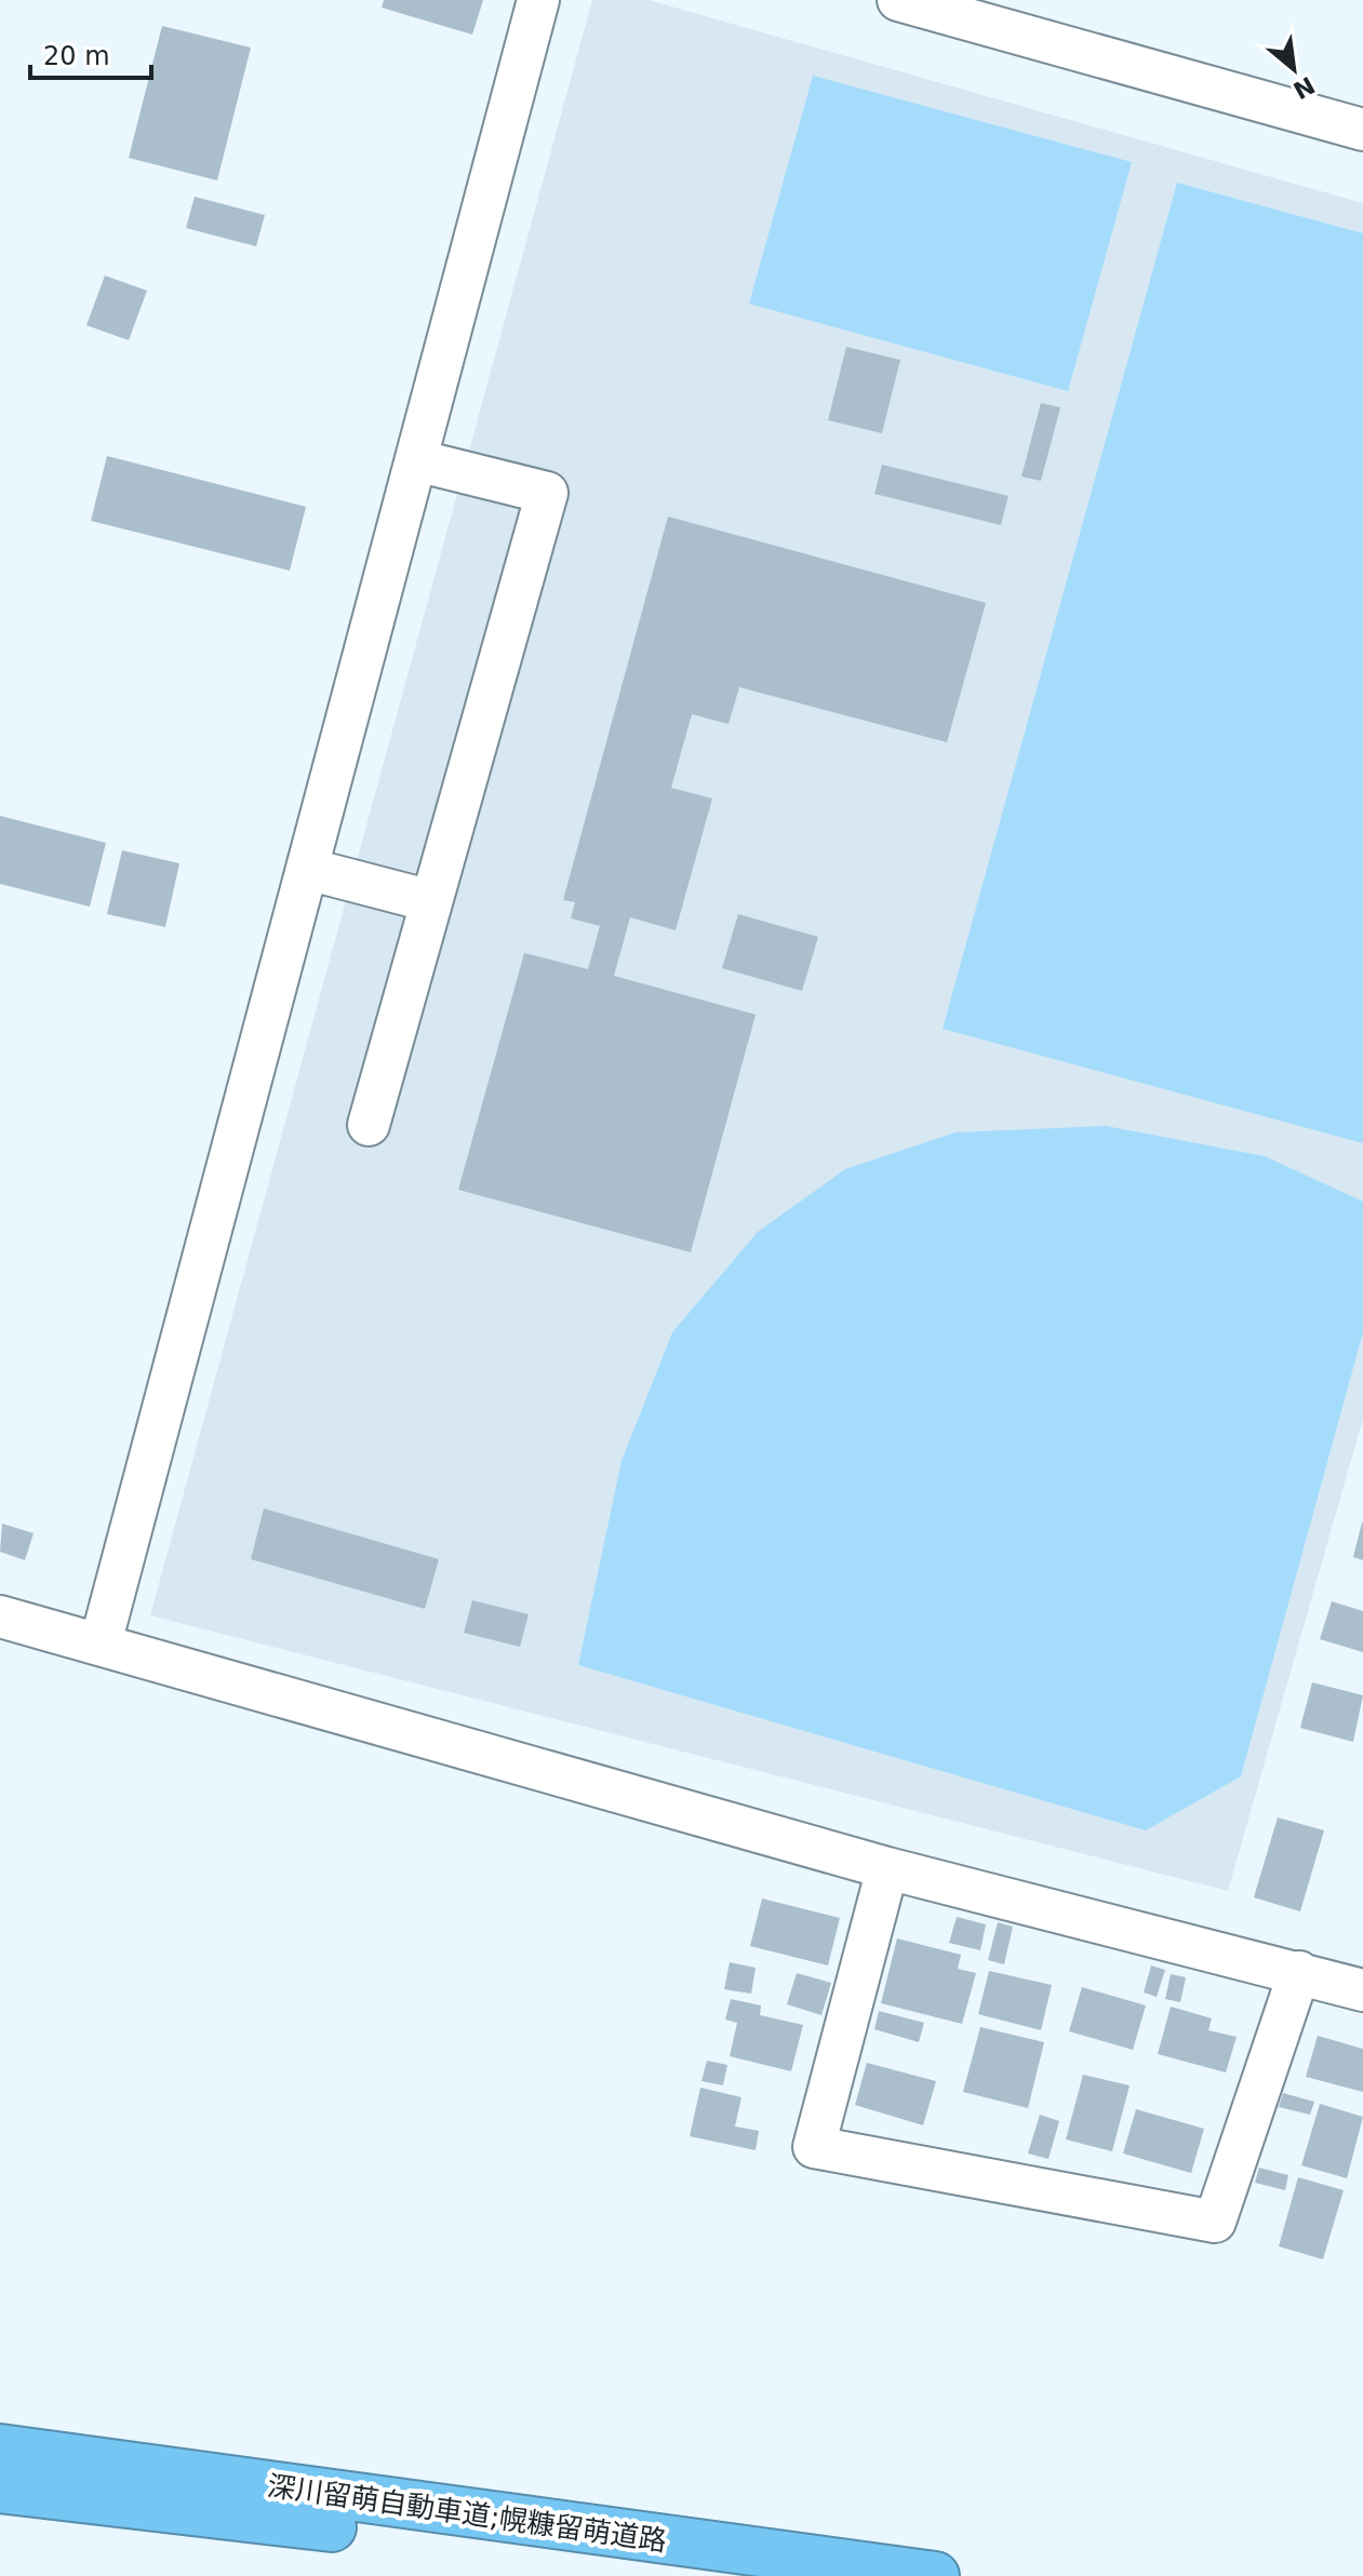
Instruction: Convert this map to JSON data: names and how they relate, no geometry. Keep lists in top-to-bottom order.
{
  "streets": {
    "highway": ["深川留萌自動車道;幌糠留萌道路"]
  },
  "scale_bar": "20 m",
  "north": "bottom right"
}
